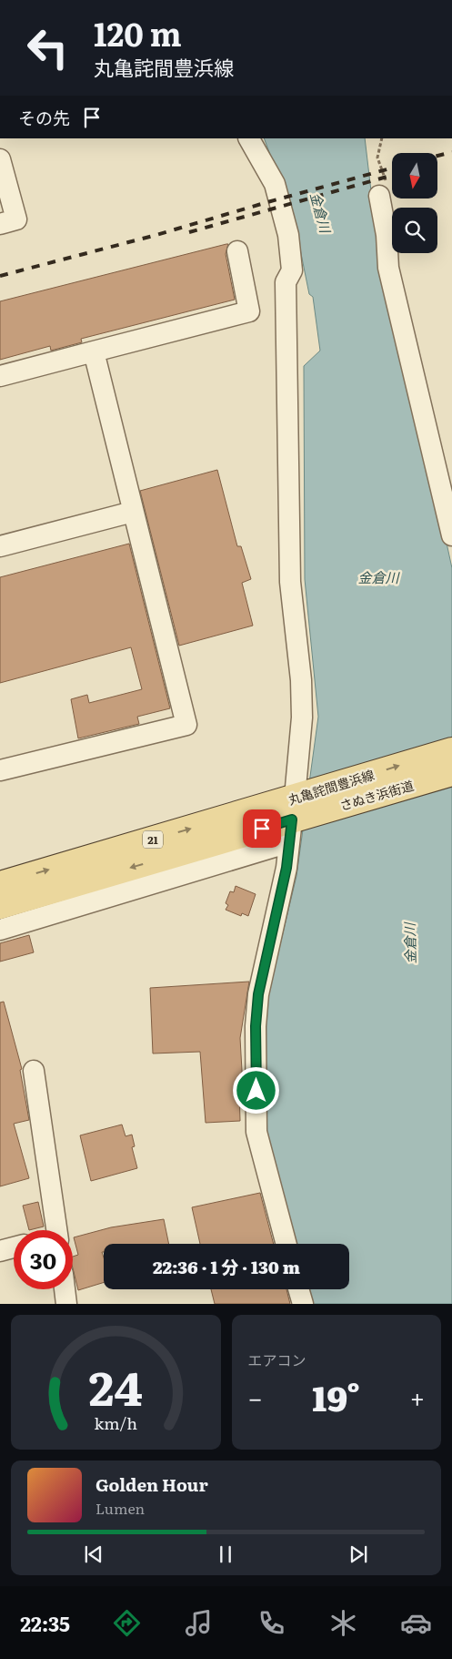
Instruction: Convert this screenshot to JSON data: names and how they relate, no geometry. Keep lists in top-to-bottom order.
{
  "streets": {
    "main road": ["丸亀詫間豊浜線", "さぬき浜街道", "21"]
  },
  "crossings": [
    ["丸亀詫間豊浜線", "さぬき浜街道"]
  ],
  "water": ["金倉川"],
  "north": "bottom",
  "page": {
    "turn": ["120 m", "丸亀詫間豊浜線"],
    "then": "その先",
    "limit": "30",
    "trip": "22:36 · 1 分 · 130 m",
    "tile": "エアコン",
    "heat": ["−", "19°", "+"],
    "song": ["Golden Hour", "Lumen"],
    "tabs": "22:35",
    "gauge": ["24", "km/h"]
  }
}
